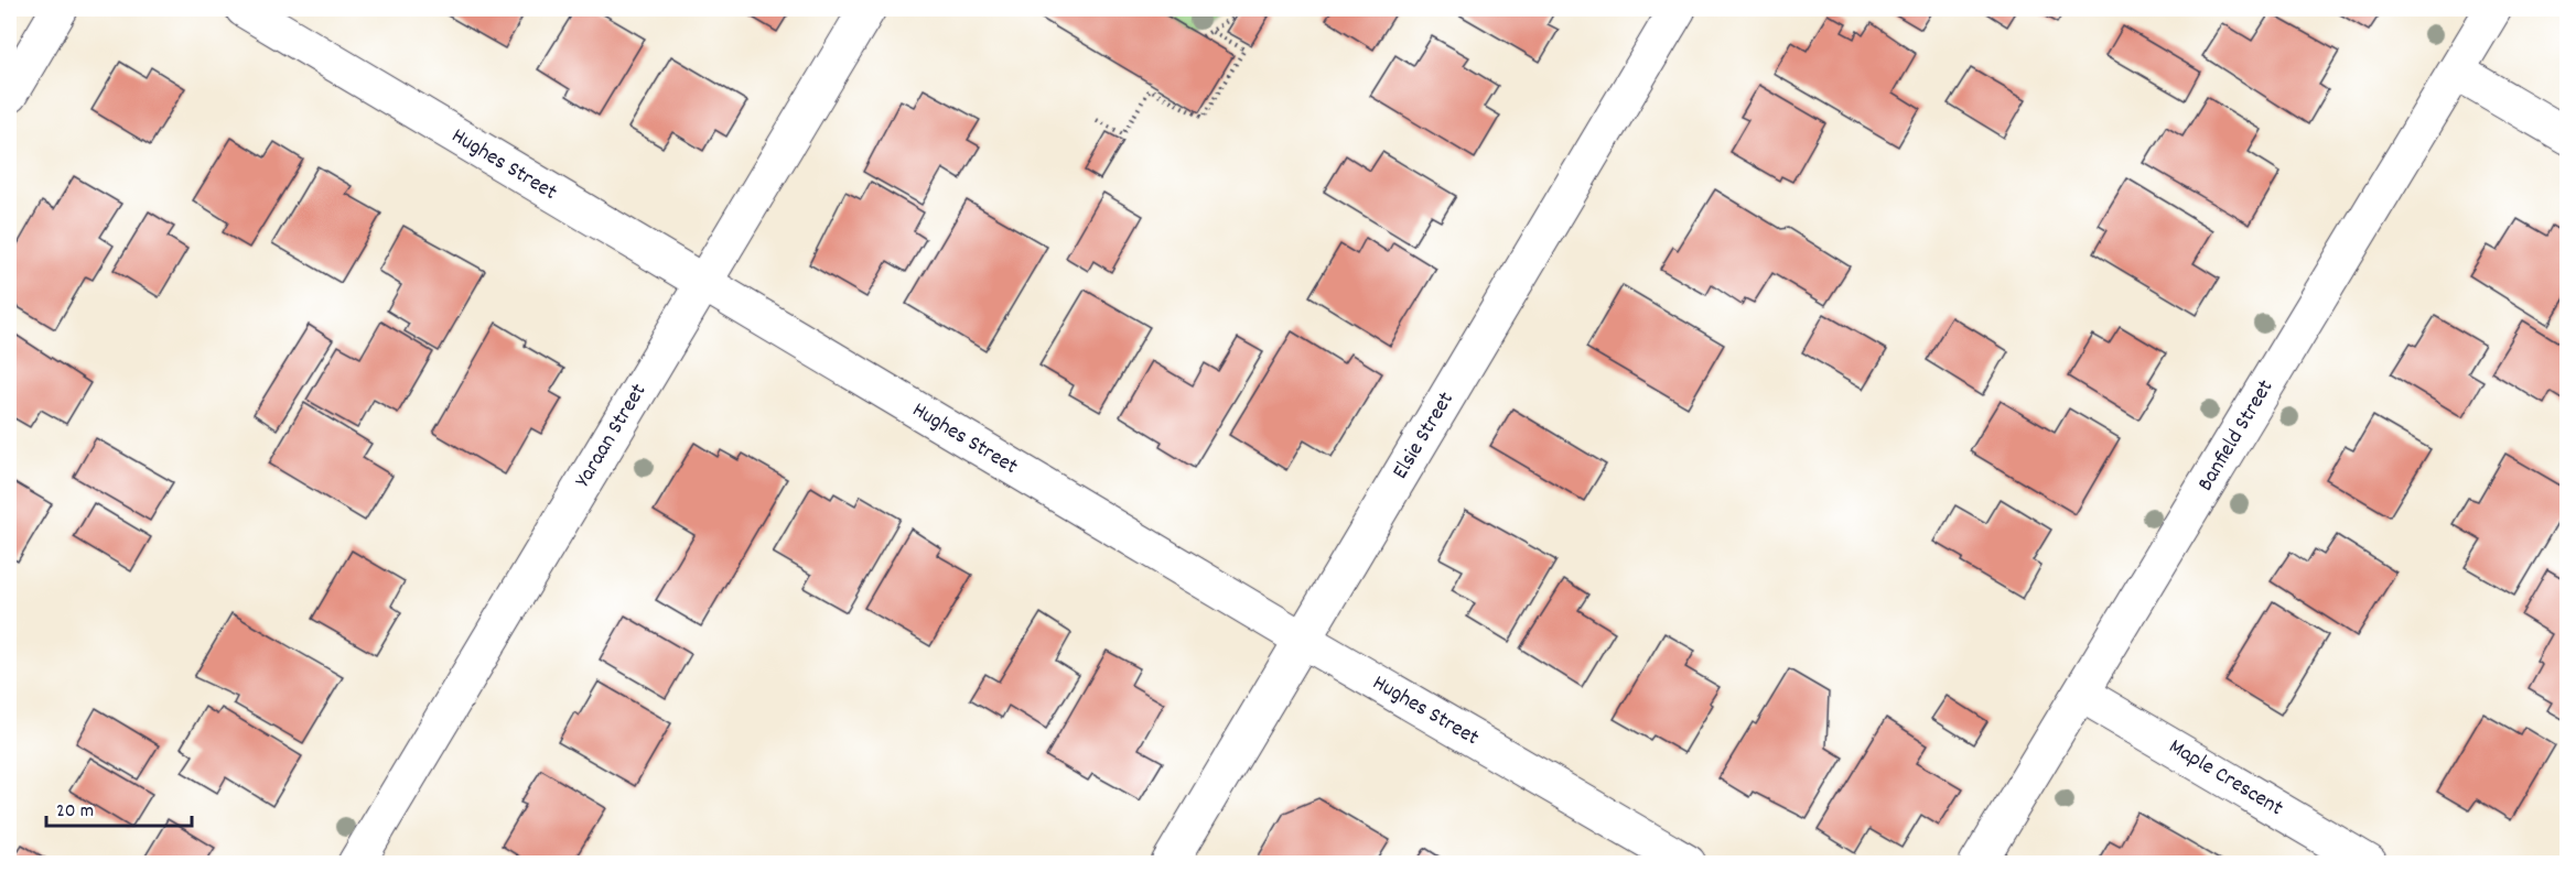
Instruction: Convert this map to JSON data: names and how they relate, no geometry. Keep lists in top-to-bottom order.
{
  "streets": {
    "street": [
      "Hughes Street",
      "Yaraan Street",
      "Elsie Street",
      "Banfield Street",
      "Maple Crescent"
    ]
  },
  "crossings": [
    ["Hughes Street", "Yaraan Street"],
    ["Hughes Street", "Elsie Street"],
    ["Banfield Street", "Maple Crescent"]
  ],
  "scale_bar": "20 m"
}
